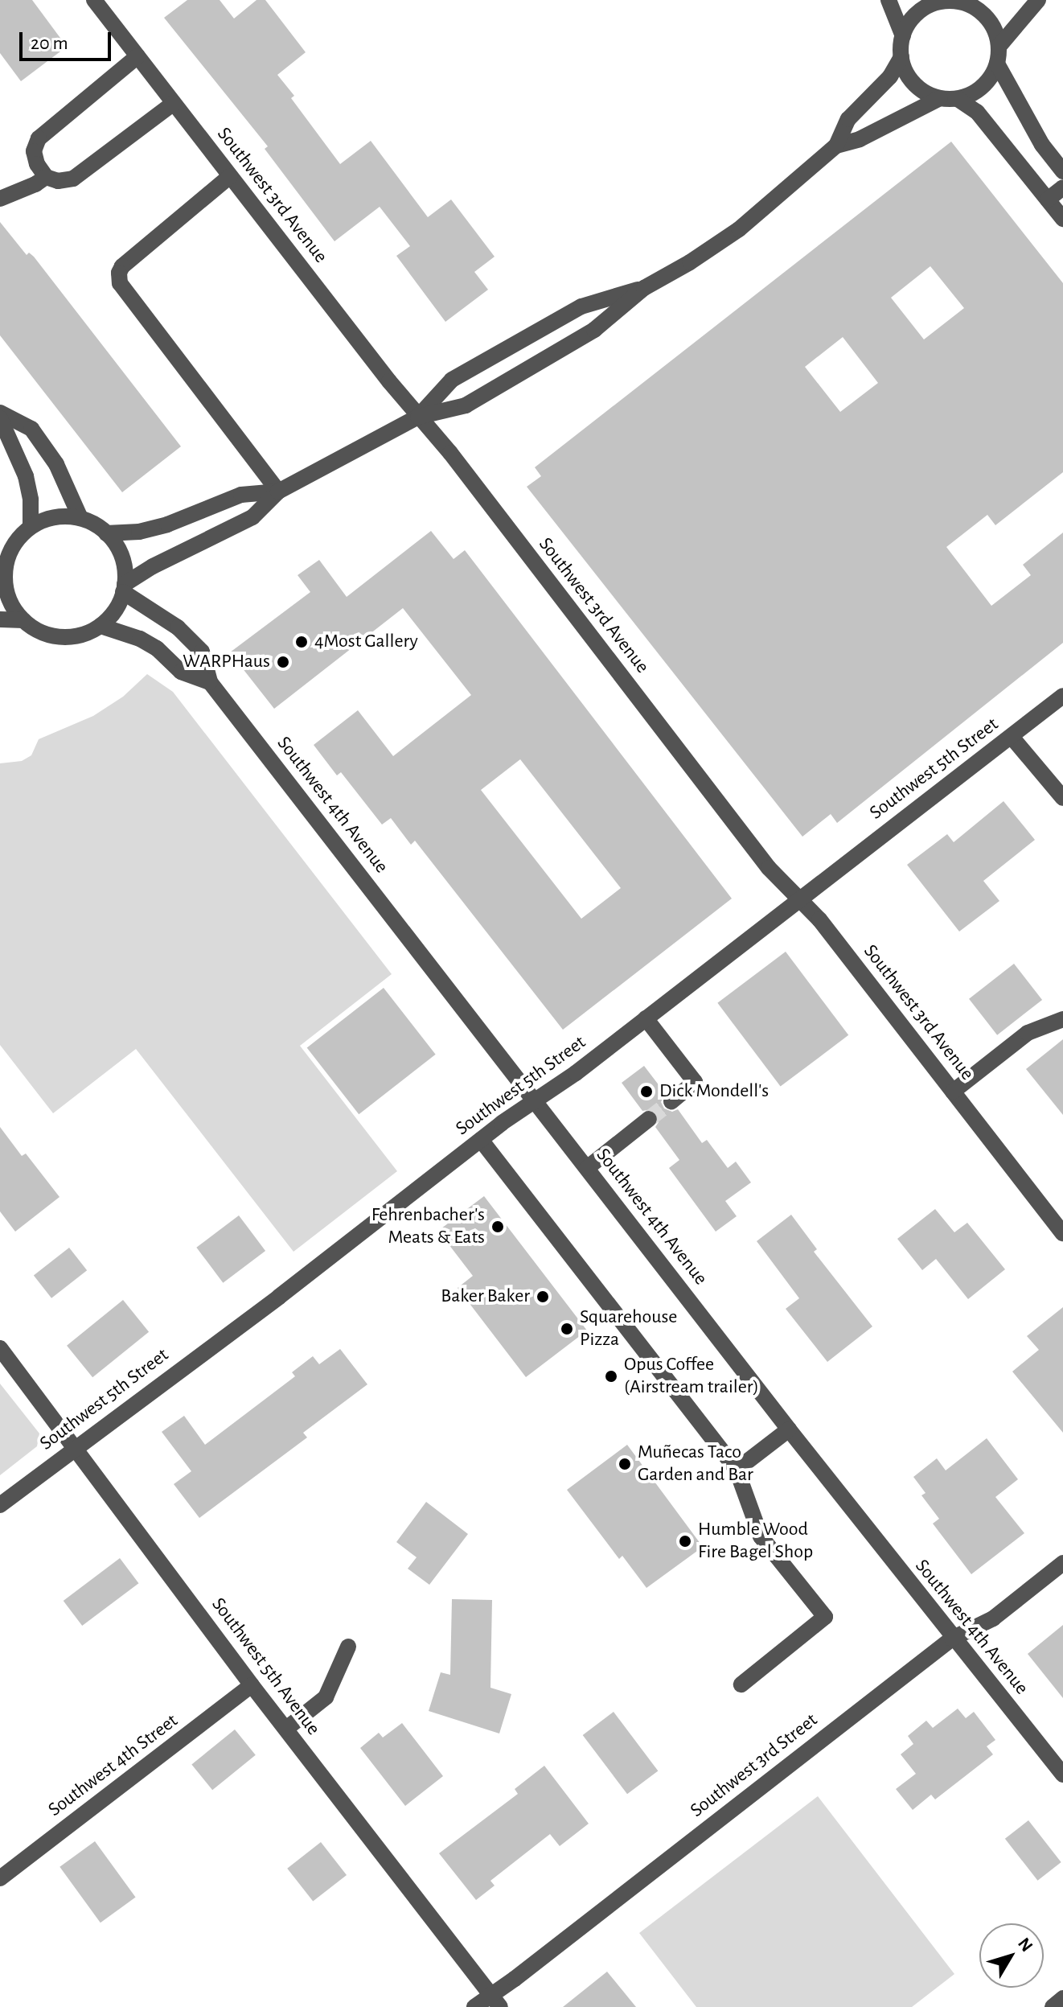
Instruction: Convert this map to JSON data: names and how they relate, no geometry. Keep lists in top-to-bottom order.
{
  "streets": {
    "street": [
      "Southwest 3rd Avenue",
      "Southwest 5th Street",
      "Southwest 4th Avenue",
      "Southwest 5th Avenue",
      "Southwest 4th Street",
      "Southwest 3rd Street"
    ]
  },
  "crossings": [
    ["Southwest 3rd Avenue", "Southwest 5th Street"],
    ["Southwest 5th Street", "Southwest 4th Avenue"],
    ["Southwest 5th Street", "Southwest 5th Avenue"],
    ["Southwest 4th Avenue", "Southwest 3rd Street"],
    ["Southwest 5th Avenue", "Southwest 4th Street"],
    ["Southwest 5th Avenue", "Southwest 3rd Street"]
  ],
  "places": [
    "4Most Gallery",
    "WARPHaus",
    "Dick Mondell's",
    "Fehrenbacher's Meats & Eats",
    "Baker Baker",
    "Squarehouse Pizza",
    "Opus Coffee (Airstream trailer)",
    "Muñecas Taco Garden and Bar",
    "Humble Wood Fire Bagel Shop"
  ],
  "scale_bar": "20 m",
  "north": "top right"
}
